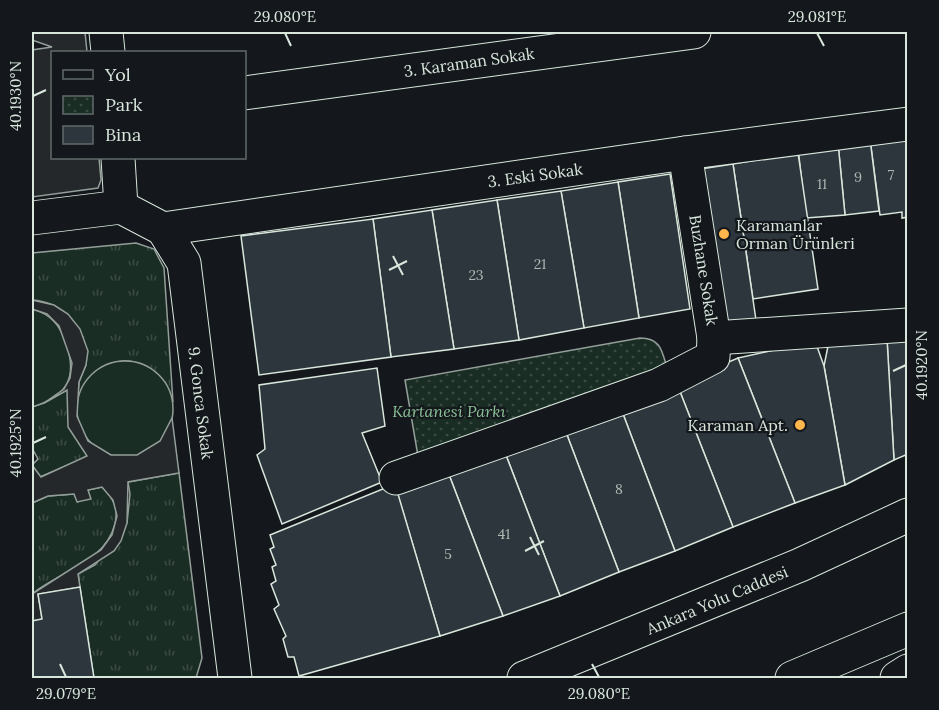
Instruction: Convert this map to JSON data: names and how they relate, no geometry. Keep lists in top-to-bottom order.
{
  "streets": {
    "main road": [
      "3. Karaman Sokak",
      "3. Eski Sokak",
      "Buzhane Sokak",
      "9. Gonca Sokak",
      "Ankara Yolu Caddesi"
    ]
  },
  "crossings": [
    ["3. Eski Sokak", "Buzhane Sokak"],
    ["3. Eski Sokak", "9. Gonca Sokak"]
  ],
  "parks": ["Kartanesi Parkı"],
  "places": ["Karamanlar Orman Ürünleri", "Karaman Apt."],
  "house_numbers": [
    "7",
    "9",
    "11",
    "21",
    "23",
    "8",
    "41",
    "5"
  ],
  "legend": ["Yol", "Park", "Bina"],
  "coordinates": [
    "29.080°E",
    "29.081°E",
    "40.1930°N",
    "40.1920°N",
    "40.1925°N",
    "29.079°E"
  ]
}
